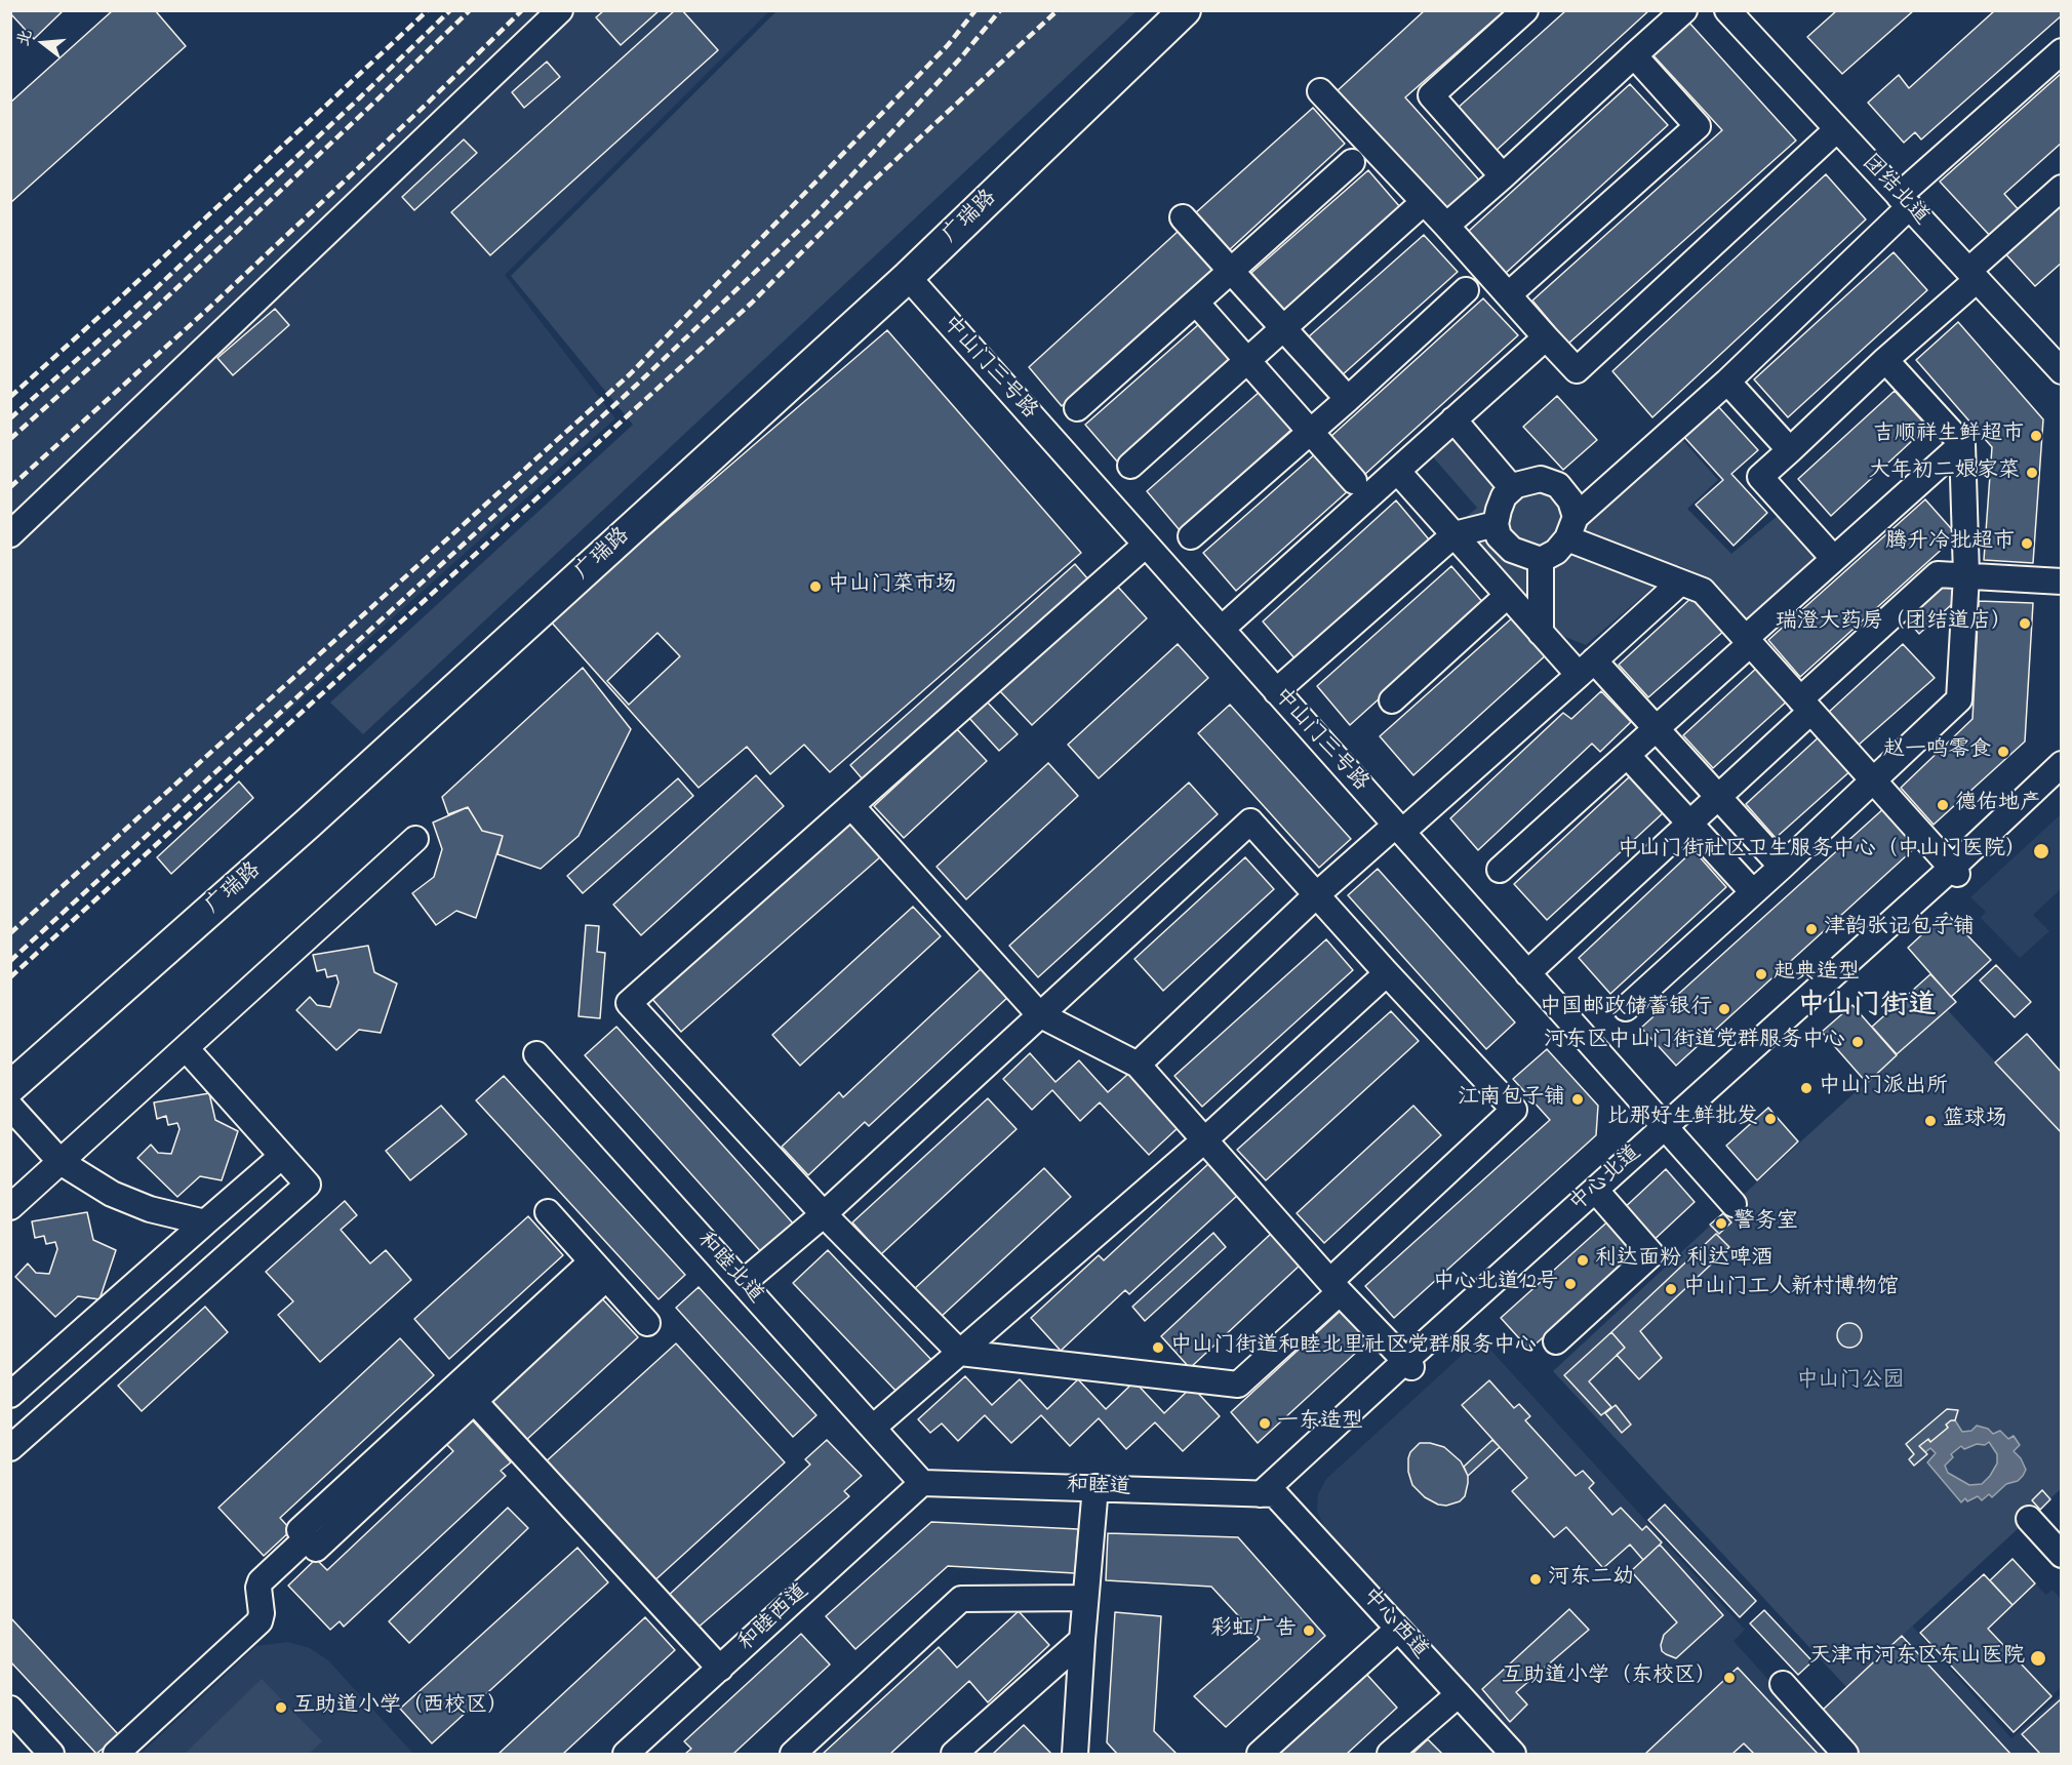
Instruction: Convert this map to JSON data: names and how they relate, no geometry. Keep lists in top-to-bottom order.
{
  "streets": {
    "main road": ["广瑞路"],
    "street": [
      "团结北道",
      "中山门三号路",
      "中心北道",
      "和睦北道",
      "和睦道",
      "和睦西道",
      "中心西道"
    ]
  },
  "crossings": [
    ["广瑞路", "中山门三号路"],
    ["中山门三号路", "中心北道"],
    ["中心北道", "和睦道"],
    ["中心北道", "中心西道"],
    ["和睦北道", "和睦道"],
    ["和睦北道", "和睦西道"],
    ["和睦道", "和睦西道"],
    ["和睦道", "中心西道"]
  ],
  "districts": ["中山门街道"],
  "parks": ["中山门公园"],
  "places": [
    "吉顺祥生鲜超市",
    "大年初二娘家菜",
    "腾升冷批超市",
    "中山门菜市场",
    "瑞澄大药房（团结道店）",
    "赵一鸣零食",
    "德佑地产",
    "中山门街社区卫生服务中心（中山门医院）",
    "津韵张记包子铺",
    "起典造型",
    "中国邮政储蓄银行",
    "河东区中山门街道党群服务中心",
    "中山门派出所",
    "江南包子铺",
    "比那好生鲜批发",
    "篮球场",
    "警务室",
    "利达面粉 利达啤酒",
    "中心北道12号",
    "中山门工人新村博物馆",
    "中山门街道和睦北里社区党群服务中心",
    "一东造型",
    "河东二幼",
    "彩虹广告",
    "天津市河东区东山医院",
    "互助道小学（东校区）",
    "互助道小学（西校区）"
  ],
  "north": "left"
}
